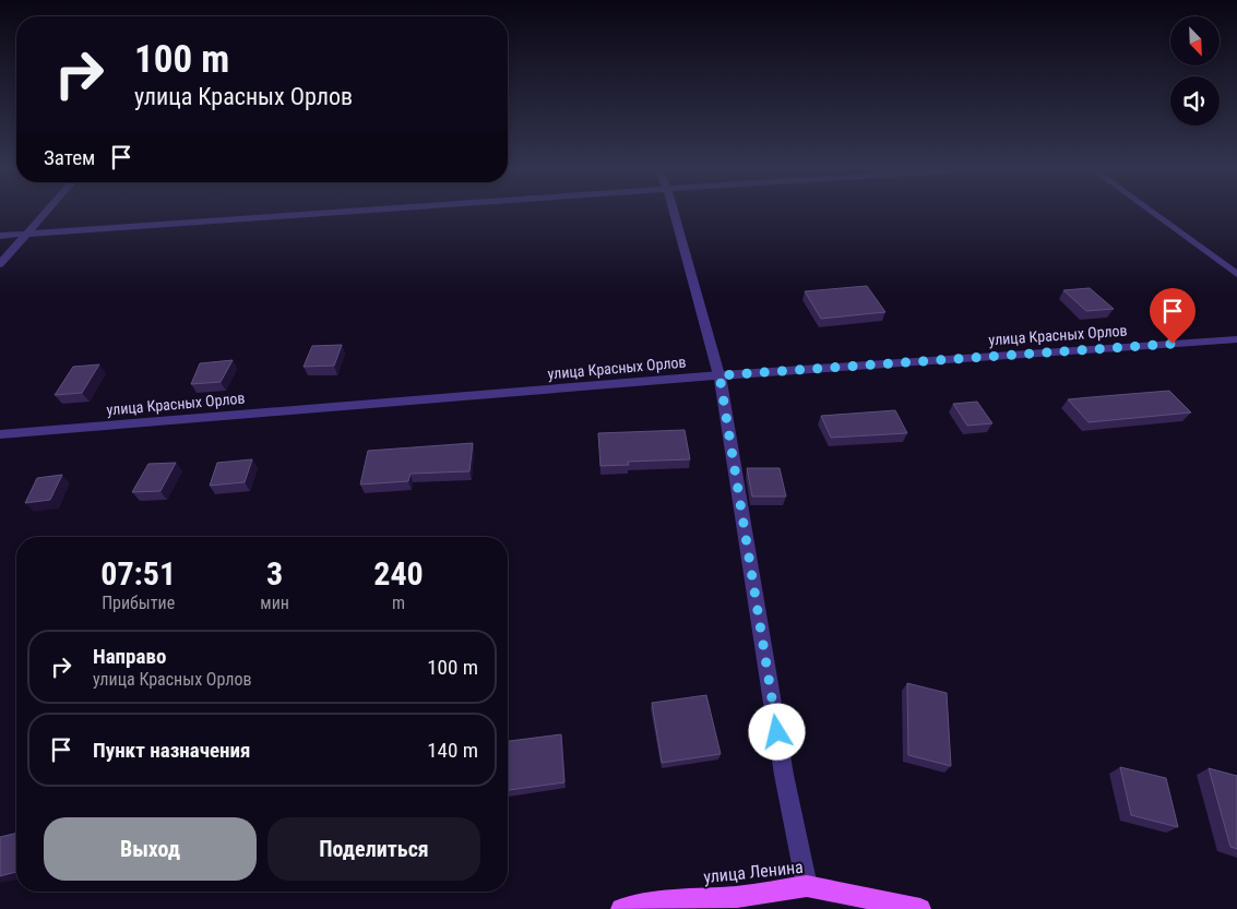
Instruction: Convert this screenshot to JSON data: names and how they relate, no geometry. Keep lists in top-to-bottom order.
{
  "streets": {
    "main road": ["улица Ленина"],
    "street": ["улица Красных Орлов"]
  },
  "north": "bottom right",
  "page": {
    "turn": ["100 m", "улица Красных Орлов"],
    "then": "Затем",
    "eta": [
      "07:51",
      "Прибытие",
      "3",
      "мин",
      "240",
      "m"
    ],
    "list": [
      {
        "name": "Направо",
        "note": "улица Красных Орлов",
        "value": "100 m"
      },
      {
        "name": "Пункт назначения",
        "value": "140 m"
      }
    ],
    "buttons": ["Выход", "Поделиться"]
  }
}
